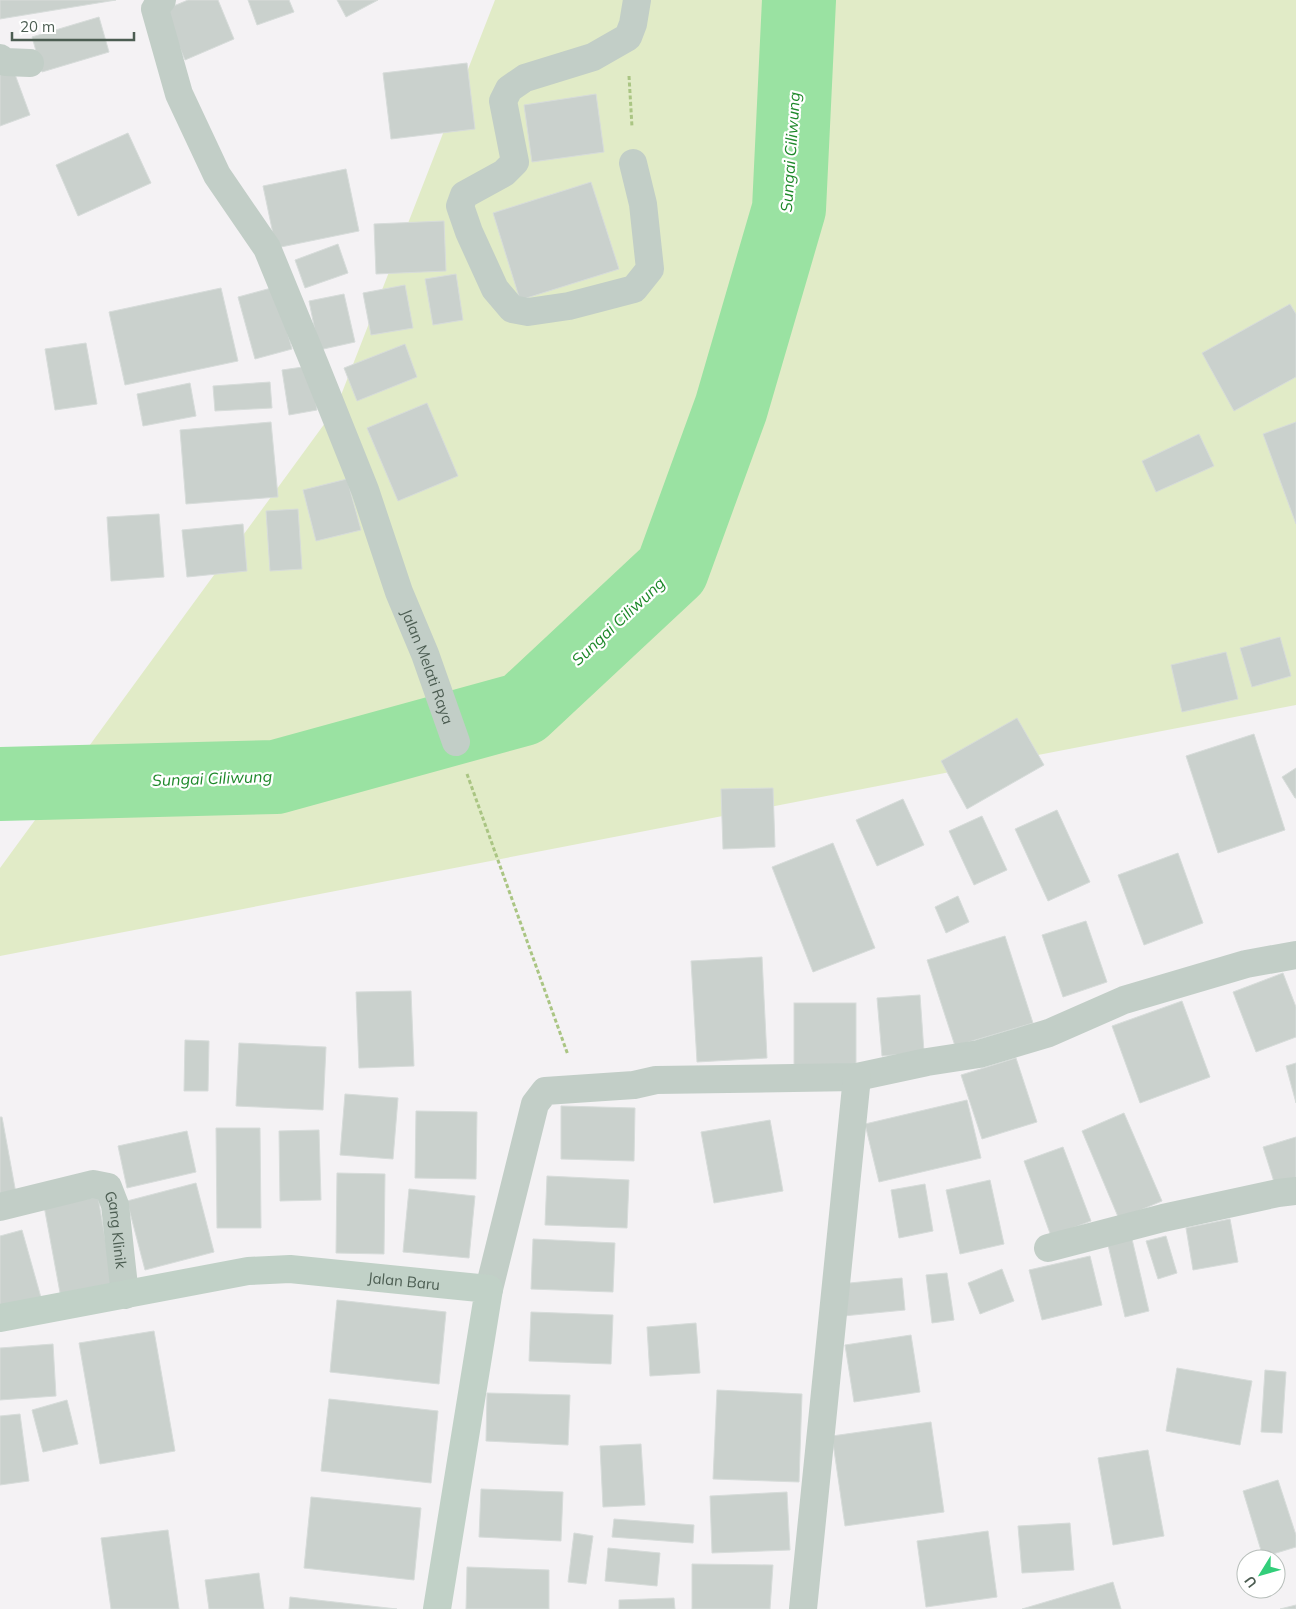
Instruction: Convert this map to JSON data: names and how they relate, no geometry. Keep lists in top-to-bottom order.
{
  "streets": {
    "street": ["Jalan Melati Raya", "Gang Klinik", "Jalan Baru"]
  },
  "crossings": [
    ["Gang Klinik", "Jalan Baru"]
  ],
  "water": ["Sungai Ciliwung"],
  "scale_bar": "20 m",
  "north": "bottom left"
}
